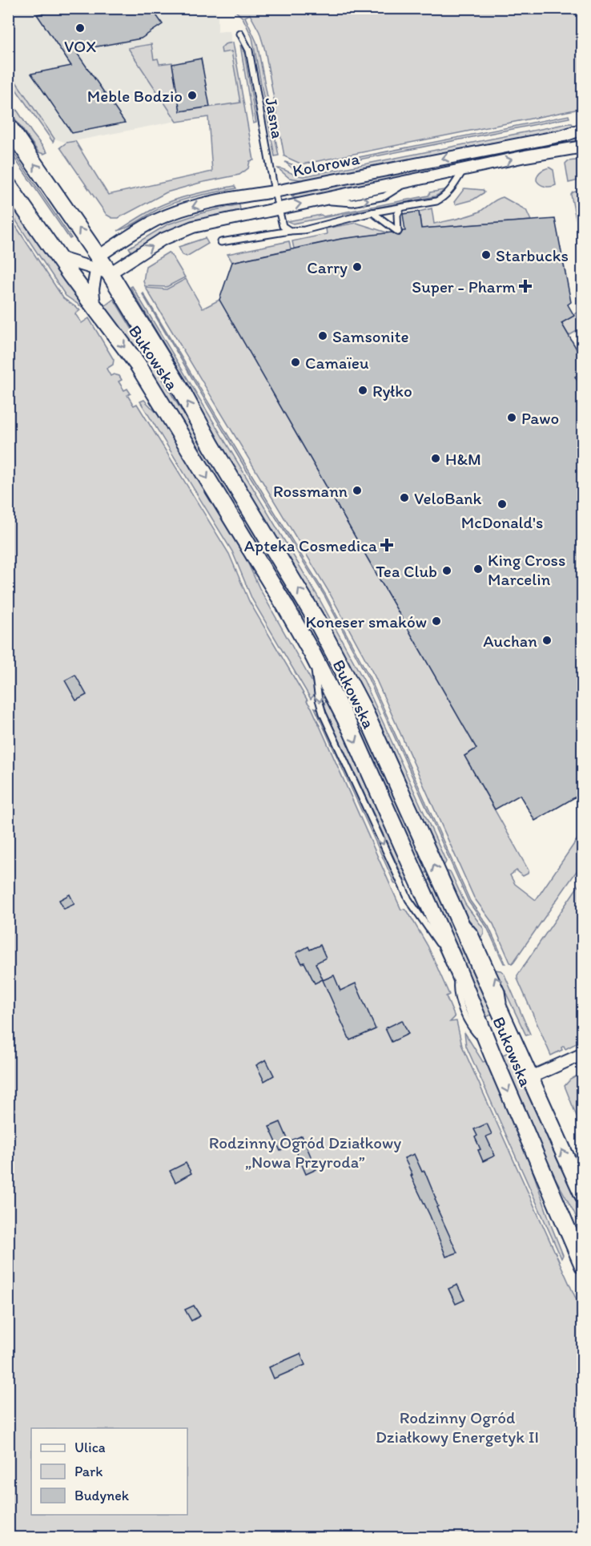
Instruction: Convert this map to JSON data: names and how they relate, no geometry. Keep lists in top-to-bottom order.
{
  "streets": {
    "main road": ["Bukowska"],
    "street": ["Kolorowa"],
    "lane": ["Jasna"]
  },
  "crossings": [
    ["Jasna", "Kolorowa"],
    ["Kolorowa", "Bukowska"]
  ],
  "parks": ["Rodzinny Ogród Działkowy „Nowa Przyroda”", "Rodzinny Ogród Działkowy Energetyk II"],
  "places": {
    "other": [
      "VOX",
      "Meble Bodzio",
      "Starbucks",
      "Carry",
      "Samsonite",
      "Camaïeu",
      "Ryłko",
      "Pawo",
      "H&M",
      "Rossmann",
      "VeloBank",
      "McDonald's",
      "King Cross Marcelin",
      "Tea Club",
      "Koneser smaków",
      "Auchan"
    ],
    "health": ["Super - Pharm", "Apteka Cosmedica"]
  },
  "legend": ["Ulica", "Park", "Budynek"]
}
